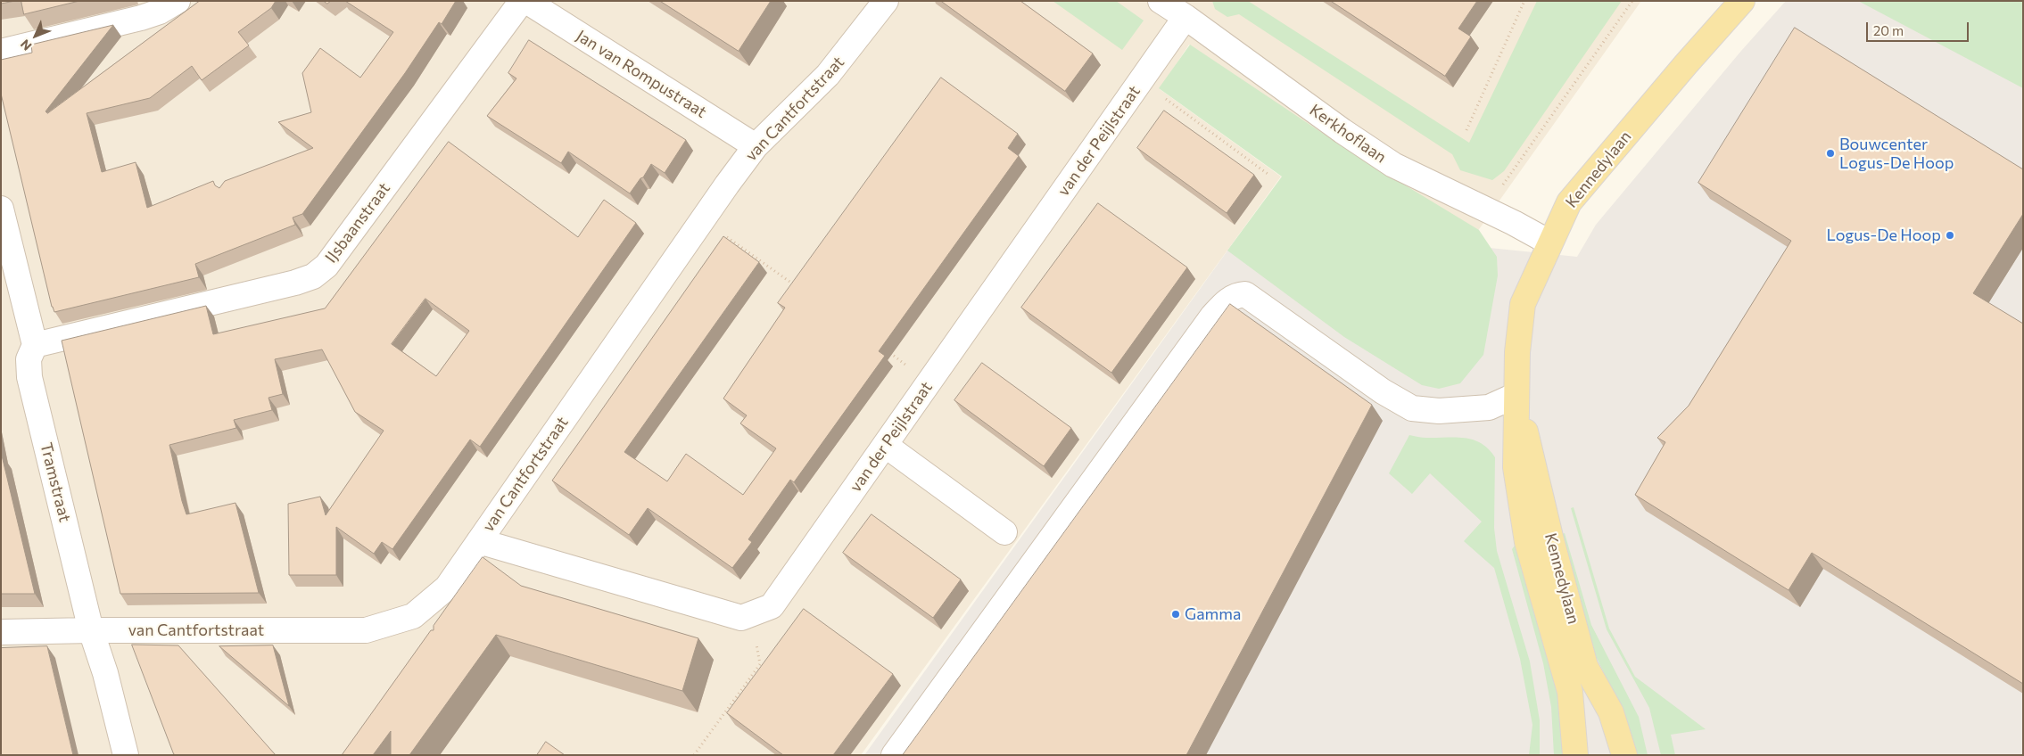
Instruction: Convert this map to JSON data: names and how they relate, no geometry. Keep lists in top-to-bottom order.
{
  "streets": {
    "main road": ["Kennedylaan"],
    "street": [
      "Jan van Rompustraat",
      "van Cantfortstraat",
      "Kerkhoflaan",
      "van der Peijlstraat",
      "IJsbaanstraat",
      "Tramstraat"
    ]
  },
  "crossings": [
    ["Jan van Rompustraat", "van Cantfortstraat"],
    ["van Cantfortstraat", "van der Peijlstraat"],
    ["van Cantfortstraat", "Tramstraat"],
    ["Kerkhoflaan", "van der Peijlstraat"],
    ["Kerkhoflaan", "Kennedylaan"],
    ["IJsbaanstraat", "Tramstraat"]
  ],
  "places": ["Bouwcenter Logus-De Hoop", "Logus-De Hoop", "Gamma"],
  "scale_bar": "20 m",
  "north": "bottom left"
}
